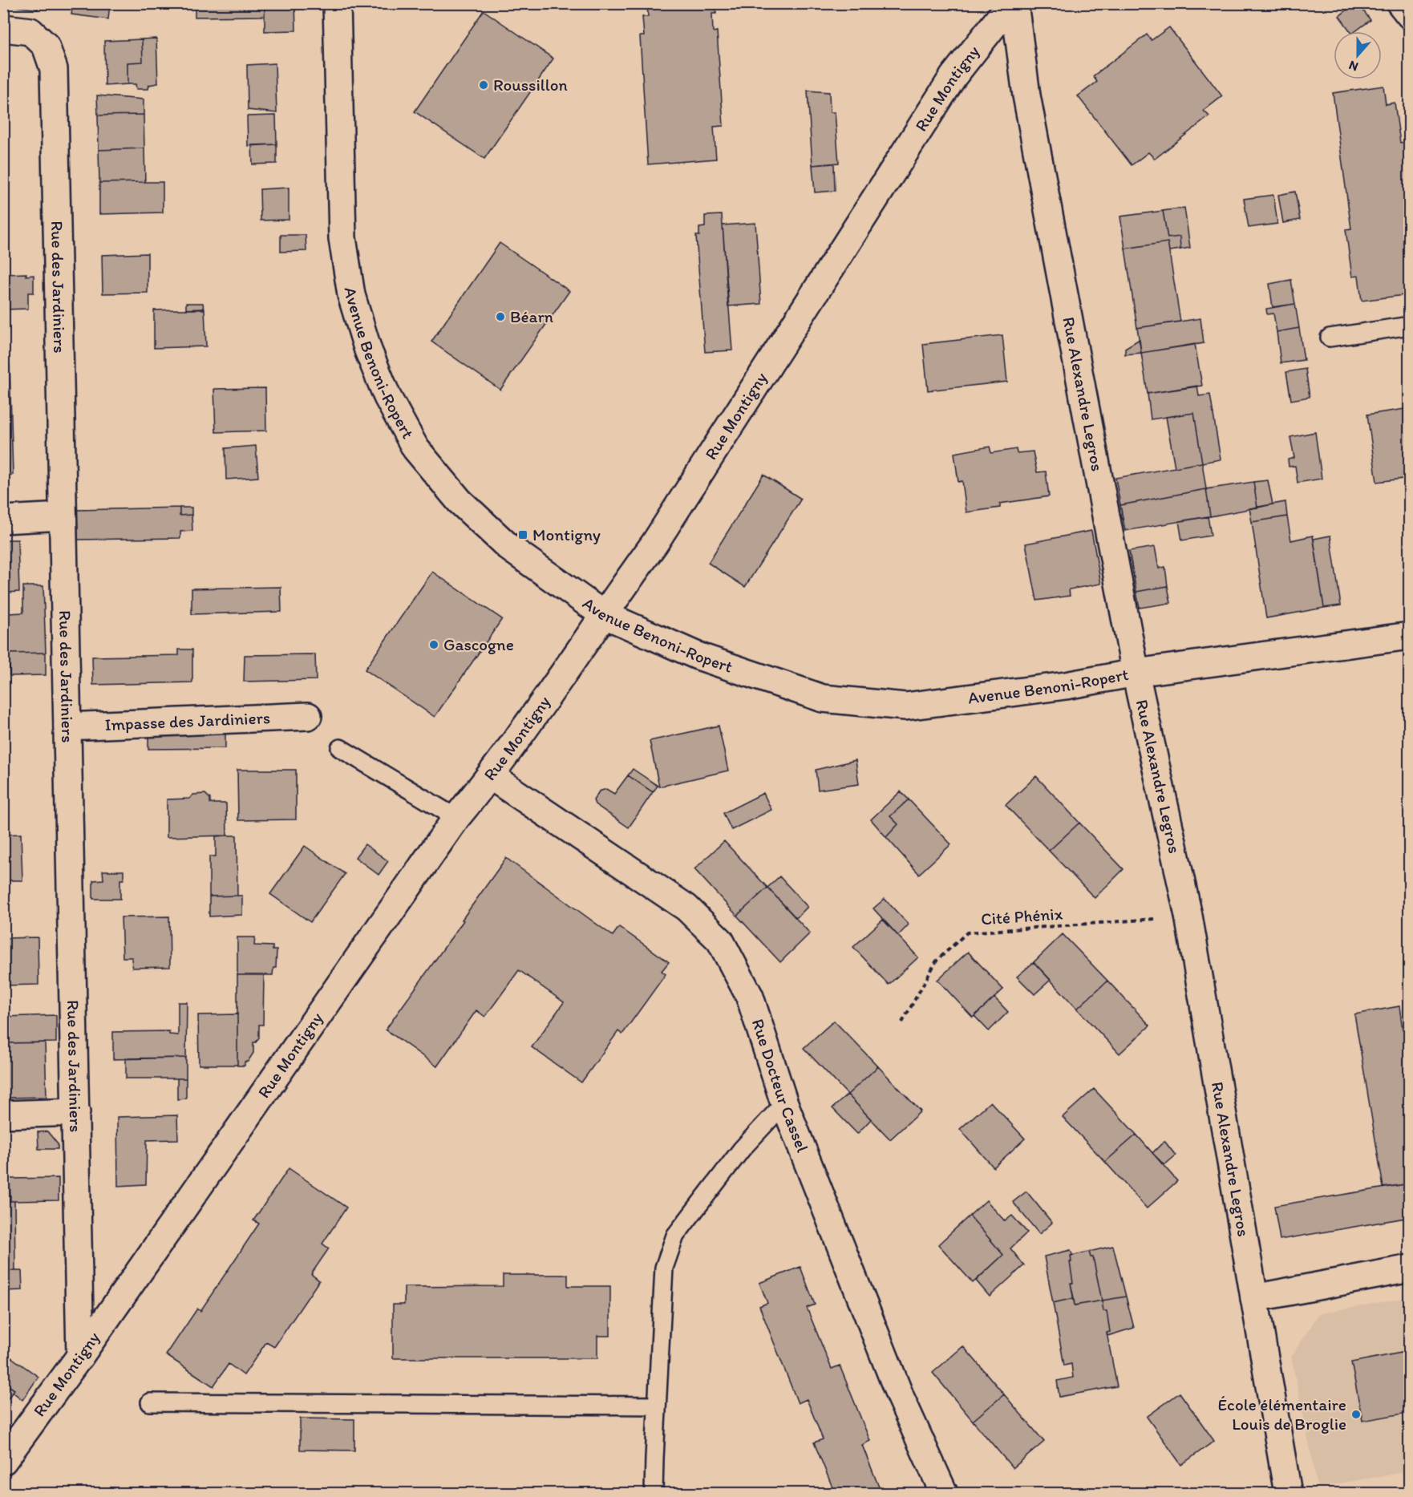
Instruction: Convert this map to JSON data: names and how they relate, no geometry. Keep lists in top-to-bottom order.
{
  "streets": {
    "street": [
      "Rue Montigny",
      "Rue des Jardiniers",
      "Avenue Benoni-Ropert",
      "Rue Alexandre Legros",
      "Impasse des Jardiniers",
      "Rue Docteur Cassel"
    ],
    "path": ["Cité Phénix"]
  },
  "crossings": [
    ["Rue Montigny", "Rue des Jardiniers"],
    ["Rue Montigny", "Avenue Benoni-Ropert"],
    ["Rue Montigny", "Rue Alexandre Legros"],
    ["Rue Montigny", "Rue Docteur Cassel"],
    ["Rue des Jardiniers", "Impasse des Jardiniers"],
    ["Avenue Benoni-Ropert", "Rue Alexandre Legros"],
    ["Rue Alexandre Legros", "Cité Phénix"]
  ],
  "places": {
    "other": [
      "Roussillon",
      "Béarn",
      "Gascogne",
      "École élémentaire Louis de Broglie"
    ],
    "transit": ["Montigny"]
  },
  "north": "bottom"
}
